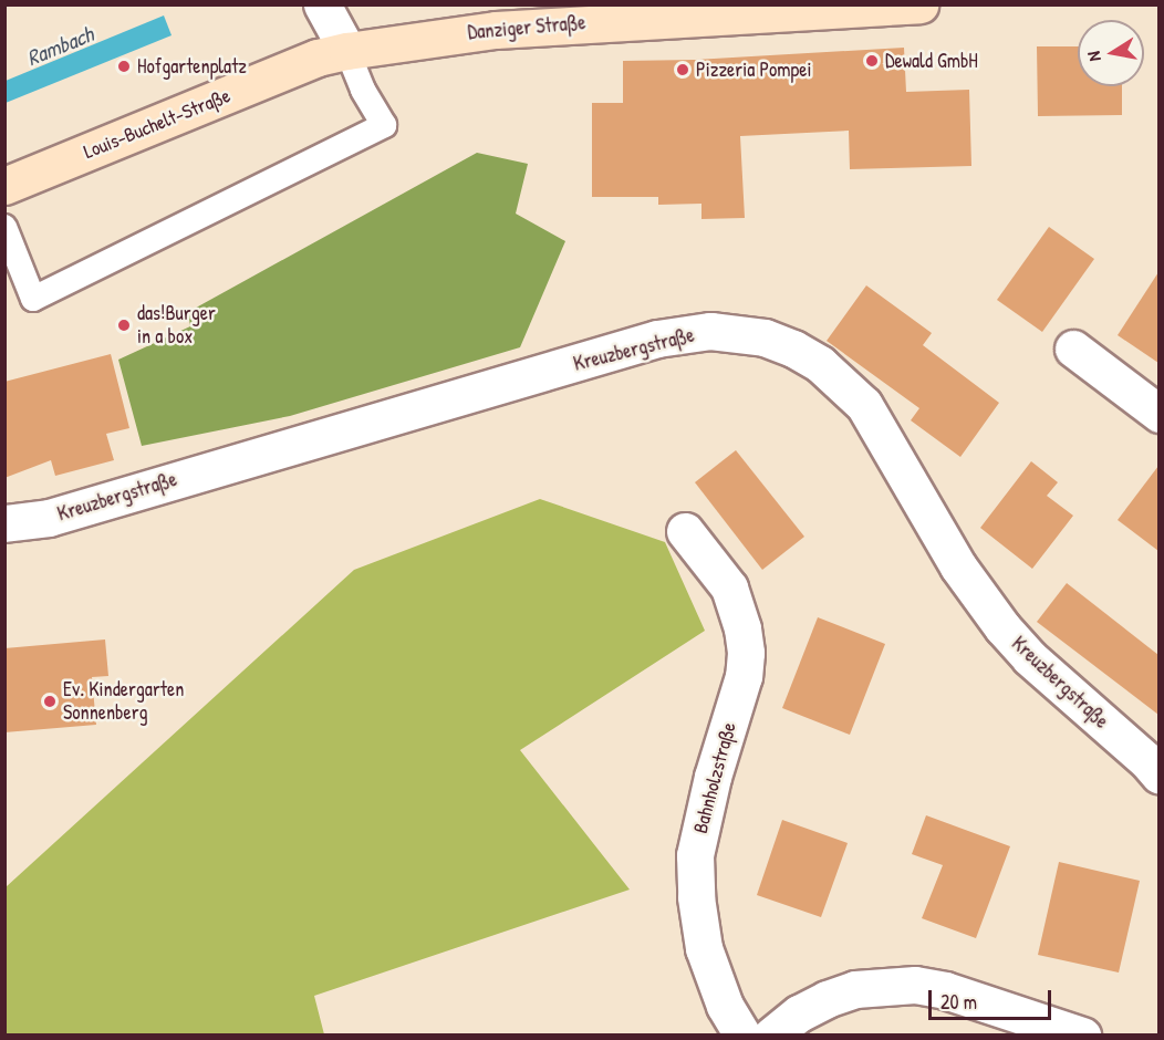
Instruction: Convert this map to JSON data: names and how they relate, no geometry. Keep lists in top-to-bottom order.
{
  "streets": {
    "main road": ["Danziger Straße", "Louis-Buchelt-Straße"],
    "street": ["Kreuzbergstraße", "Bahnholzstraße"]
  },
  "crossings": [
    ["Danziger Straße", "Louis-Buchelt-Straße"]
  ],
  "water": ["Rambach"],
  "places": [
    "Dewald GmbH",
    "Hofgartenplatz",
    "Pizzeria Pompei",
    "das!Burger in a box",
    "Ev. Kindergarten Sonnenberg"
  ],
  "scale_bar": "20 m",
  "north": "left"
}
